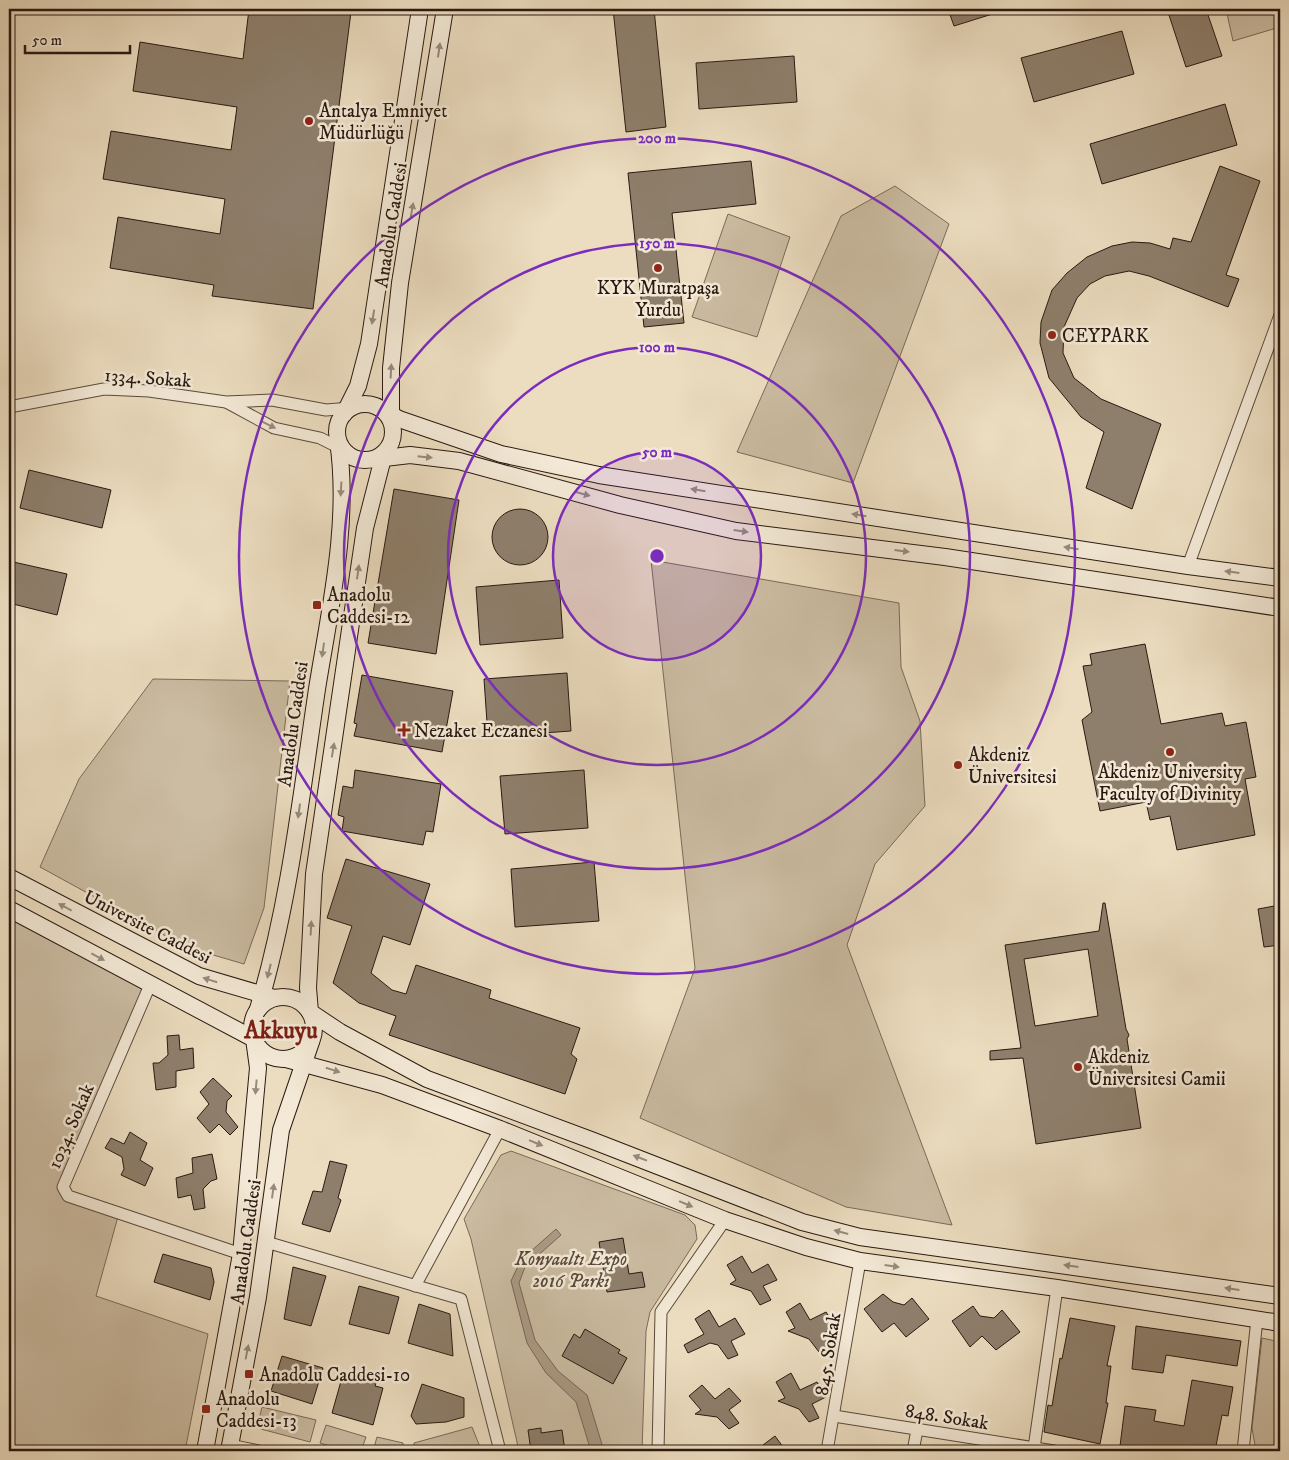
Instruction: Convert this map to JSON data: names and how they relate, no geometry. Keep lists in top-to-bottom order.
{
  "streets": {
    "street": [
      "Anadolu Caddesi",
      "1334. Sokak",
      "Universite Caddesi",
      "1034. Sokak",
      "845. Sokak",
      "848. Sokak"
    ]
  },
  "crossings": [
    ["Anadolu Caddesi", "1334. Sokak"],
    ["Anadolu Caddesi", "Universite Caddesi"],
    ["Anadolu Caddesi", "1034. Sokak"],
    ["845. Sokak", "848. Sokak"]
  ],
  "districts": ["Akkuyu"],
  "parks": ["Konyaaltı Expo 2016 Parkı"],
  "places": {
    "other": [
      "Antalya Emniyet Müdürlüğü",
      "KYK Muratpaşa Yurdu",
      "CEYPARK",
      "Akdeniz University Faculty of Divinity",
      "Akdeniz Üniversitesi",
      "Akdeniz Üniversitesi Camii"
    ],
    "transit": ["Anadolu Caddesi-12", "Anadolu Caddesi-10", "Anadolu Caddesi-13"],
    "health": ["Nezaket Eczanesi"]
  },
  "scale_bar": "50 m",
  "rings": [
    "200 m",
    "150 m",
    "100 m",
    "50 m"
  ]
}
